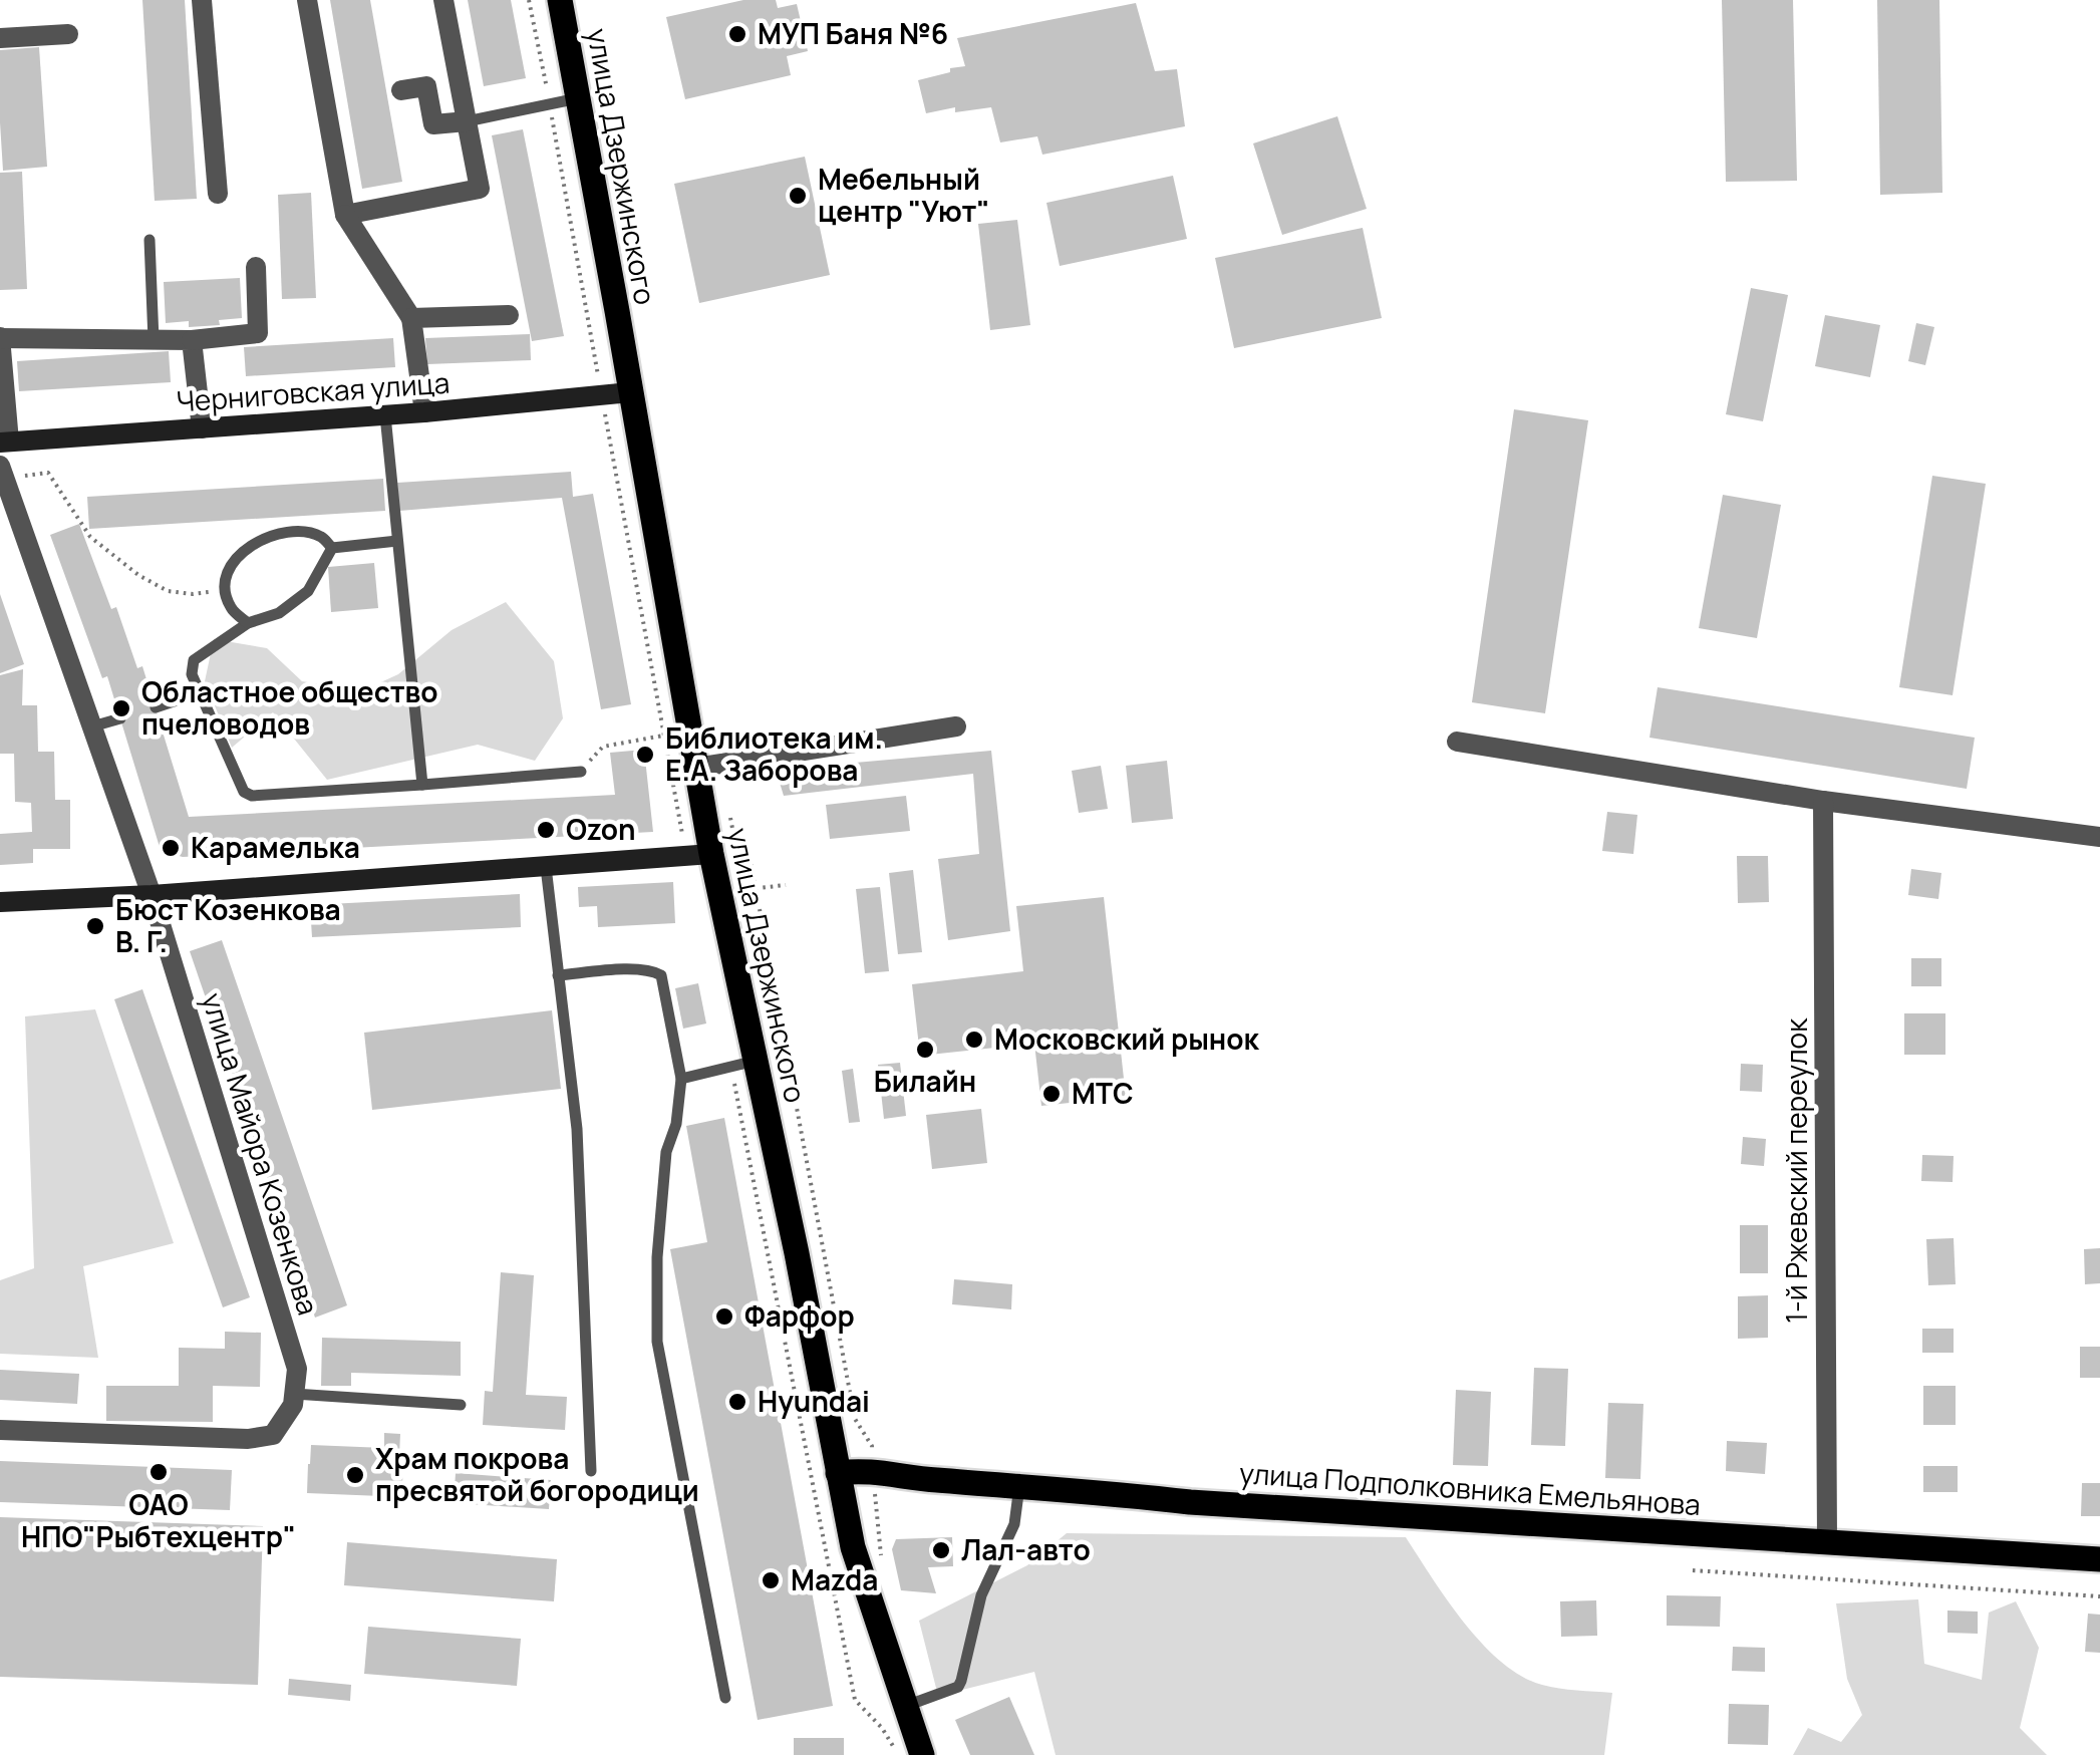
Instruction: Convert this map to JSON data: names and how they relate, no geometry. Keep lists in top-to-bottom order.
{
  "streets": {
    "main road": ["улица Дзержинского", "Черниговская улица", "улица Подполковника Емельянова"],
    "street": ["улица Майора Козенкова", "1-й Ржевский переулок"]
  },
  "crossings": [
    ["улица Дзержинского", "Черниговская улица"],
    ["улица Дзержинского", "улица Подполковника Емельянова"],
    ["1-й Ржевский переулок", "улица Подполковника Емельянова"]
  ],
  "places": [
    "МУП Баня №6",
    "Мебельный центр \"Уют\"",
    "Областное общество пчеловодов",
    "Библиотека им. Е.А. Заборова",
    "Ozon",
    "Карамелька",
    "Бюст Козенкова В. Г.",
    "Московский рынок",
    "Билайн",
    "МТС",
    "Фарфор",
    "Hyundai",
    "ОАО НПО\"Рыбтехцентр\"",
    "Храм покрова пресвятой богородици",
    "Лал-авто",
    "Mazda"
  ]
}
